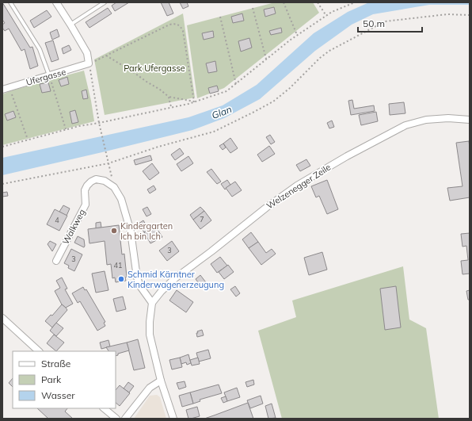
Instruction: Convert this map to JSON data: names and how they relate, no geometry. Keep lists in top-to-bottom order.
{
  "streets": {
    "street": ["Ufergasse", "Welzenegger Zeile", "Walkweg"]
  },
  "water": ["Glan"],
  "parks": ["Park Ufergasse"],
  "places": ["Kindergarten Ich bin Ich", "Schmid Kärntner Kinderwagenerzeugung"],
  "house_numbers": [
    "7",
    "4",
    "3",
    "3",
    "41"
  ],
  "legend": ["Straße", "Park", "Wasser"],
  "scale_bar": "50 m"
}
